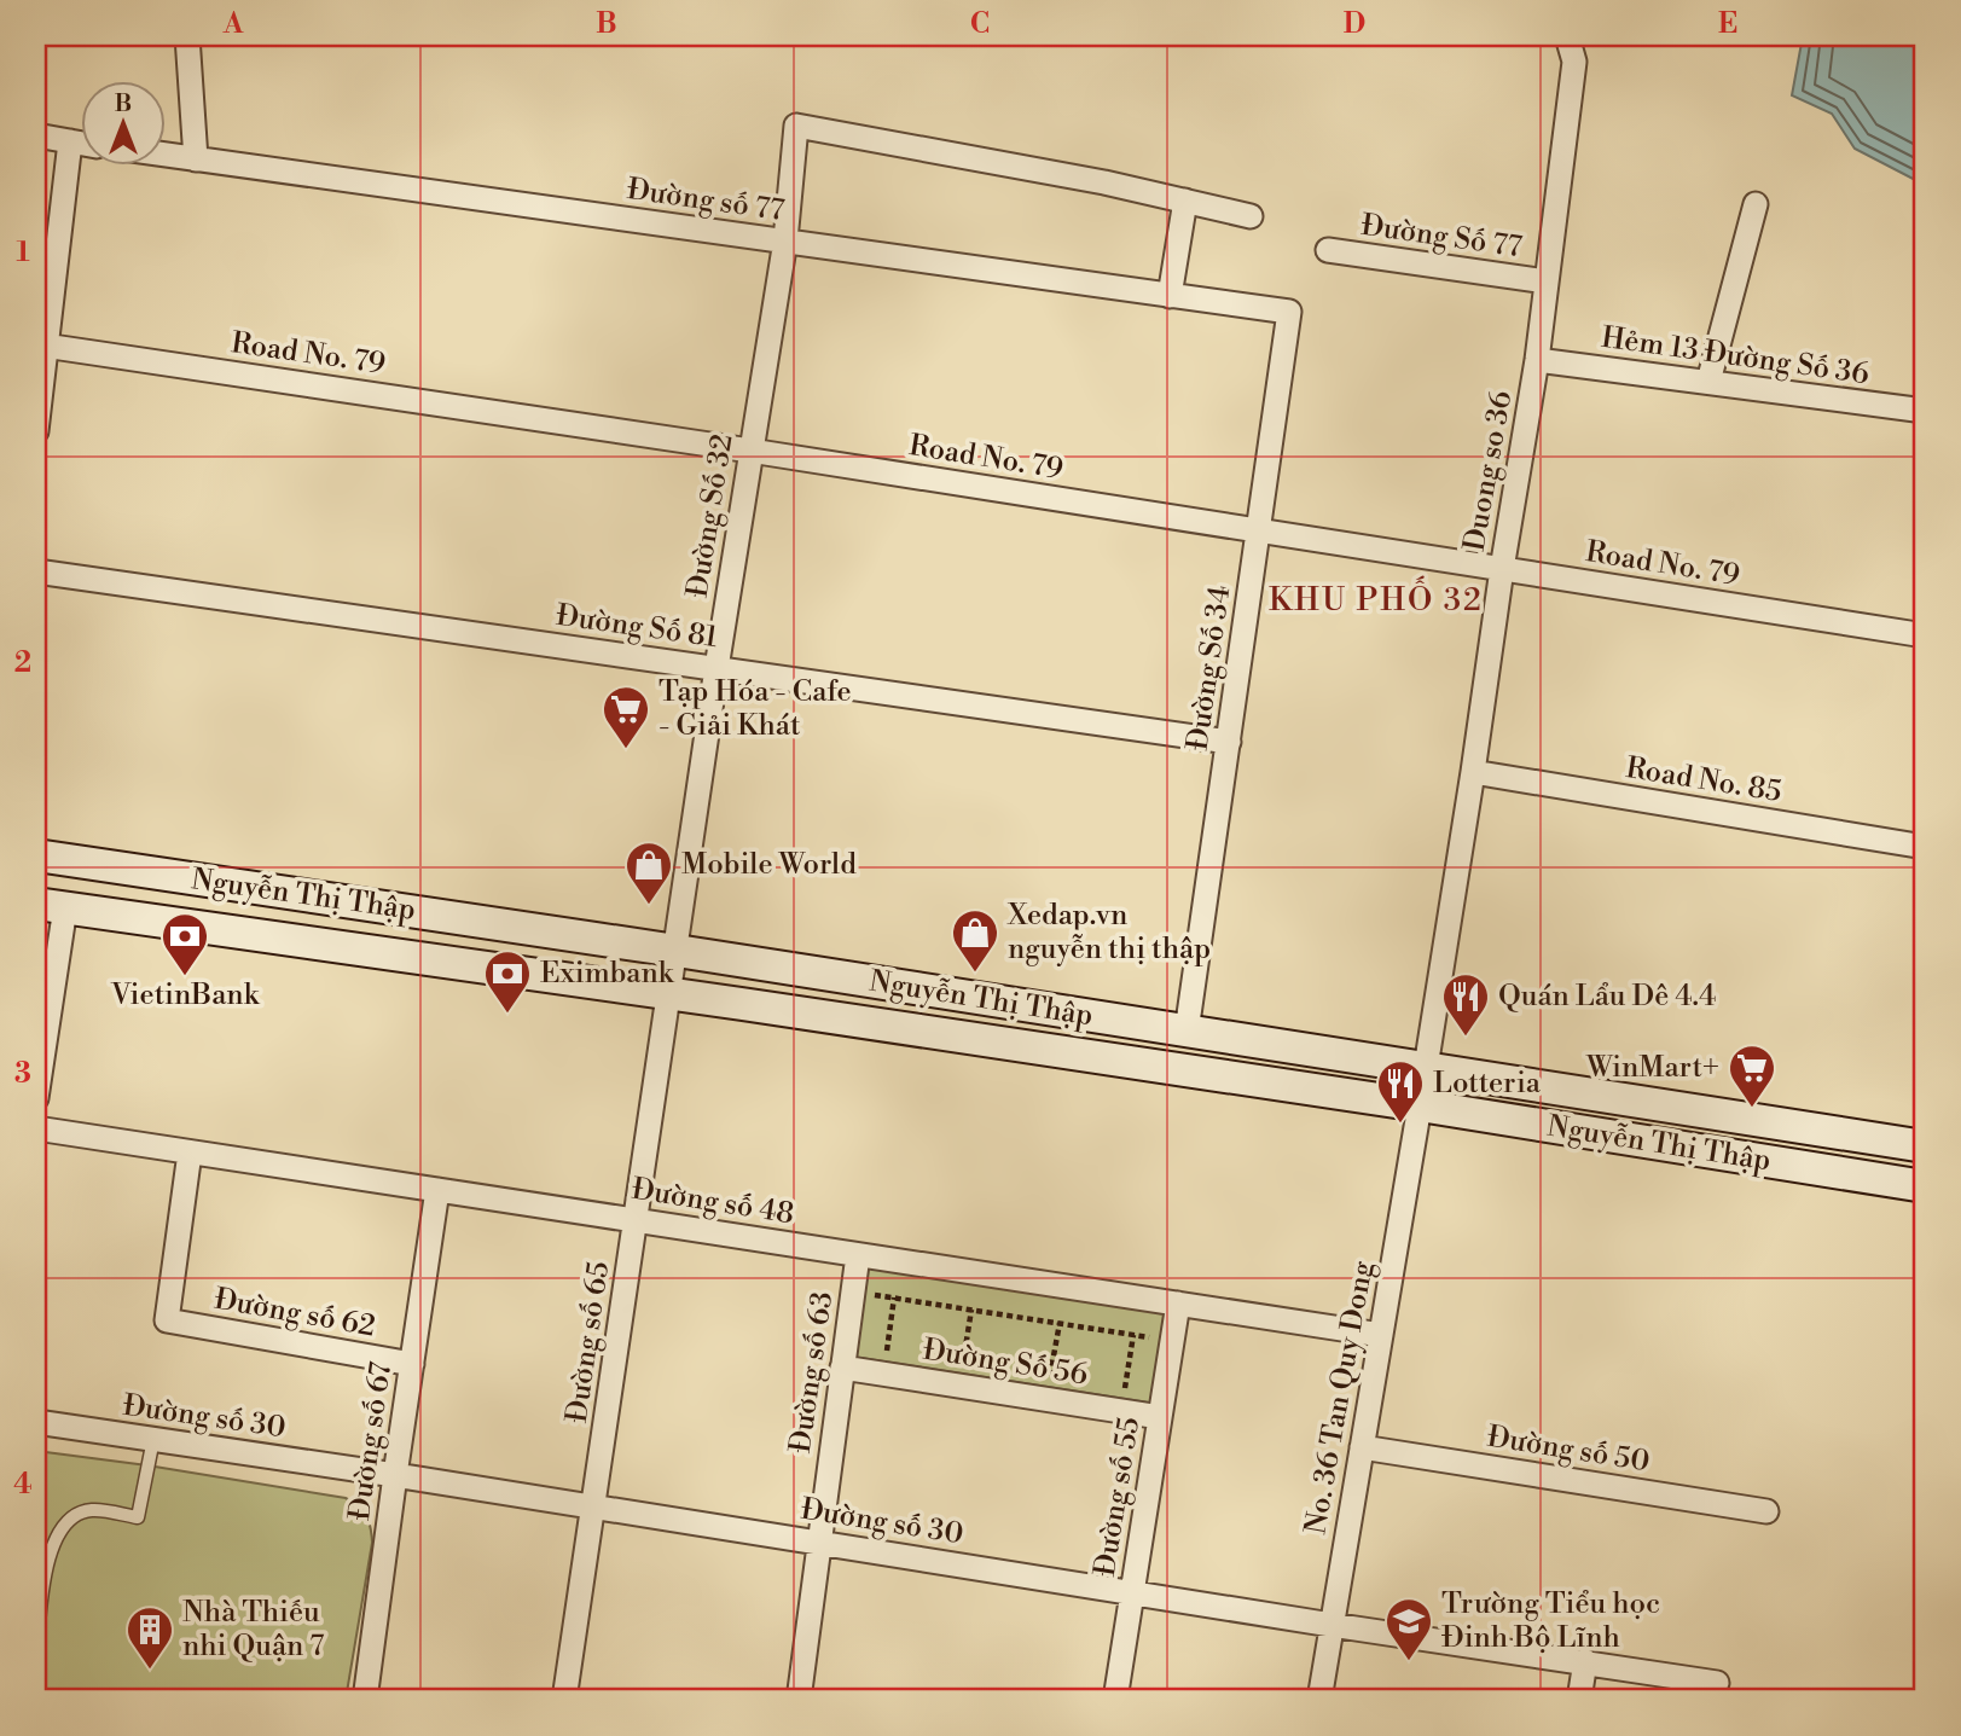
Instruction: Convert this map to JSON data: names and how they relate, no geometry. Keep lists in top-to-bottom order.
{
  "streets": {
    "main road": ["Nguyễn Thị Thập"],
    "street": [
      "Đường số 77",
      "Đường Số 77",
      "Road No. 79",
      "Hẻm 13 Đường Số 36",
      "Duong so 36",
      "Đường Số 32",
      "Đường Số 81",
      "Đường Số 34",
      "Road No. 85",
      "Đường số 48",
      "Đường số 62",
      "Đường số 65",
      "Đường Số 56",
      "Đường số 63",
      "No. 36 Tan Quy Dong",
      "Đường số 30",
      "Đường số 67",
      "Đường số 50",
      "Đường số 55"
    ]
  },
  "crossings": [
    ["Đường số 77", "Đường Số 32"],
    ["Đường số 77", "Đường Số 34"],
    ["Đường Số 77", "Duong so 36"],
    ["Road No. 79", "Duong so 36"],
    ["Road No. 79", "Đường Số 32"],
    ["Road No. 79", "Đường Số 34"],
    ["Hẻm 13 Đường Số 36", "Duong so 36"],
    ["Duong so 36", "Road No. 85"],
    ["Duong so 36", "Nguyễn Thị Thập"],
    ["Duong so 36", "No. 36 Tan Quy Dong"],
    ["Đường Số 32", "Đường Số 81"],
    ["Đường Số 32", "Nguyễn Thị Thập"],
    ["Đường Số 32", "Đường số 65"],
    ["Đường Số 81", "Đường Số 34"],
    ["Đường Số 34", "Nguyễn Thị Thập"],
    ["Nguyễn Thị Thập", "Đường số 65"],
    ["Nguyễn Thị Thập", "No. 36 Tan Quy Dong"],
    ["Đường số 48", "Đường số 62"],
    ["Đường số 48", "Đường số 65"],
    ["Đường số 48", "Đường số 63"],
    ["Đường số 48", "No. 36 Tan Quy Dong"],
    ["Đường số 48", "Đường số 67"],
    ["Đường số 48", "Đường số 55"],
    ["Đường số 62", "Đường số 67"],
    ["Đường số 65", "Đường số 30"],
    ["Đường Số 56", "Đường số 63"],
    ["Đường Số 56", "Đường số 55"],
    ["Đường số 63", "Đường số 30"],
    ["No. 36 Tan Quy Dong", "Đường số 30"],
    ["No. 36 Tan Quy Dong", "Đường số 50"],
    ["Đường số 30", "Đường số 67"],
    ["Đường số 30", "Đường số 55"]
  ],
  "districts": ["KHU PHỐ 32"],
  "places": {
    "supermarket": ["Tạp Hóa - Cafe - Giải Khát", "WinMart+"],
    "shop": ["Mobile World", "Xedap.vn nguyễn thị thập"],
    "bank": ["VietinBank", "Eximbank"],
    "restaurant": ["Quán Lẩu Dê 4.4", "Lotteria"],
    "school or university": ["Trường Tiểu học Đinh Bộ Lĩnh"],
    "building": ["Nhà Thiếu nhi Quận 7"]
  },
  "north": "top",
  "grid": {
    "columns": [
      "A",
      "B",
      "C",
      "D",
      "E"
    ],
    "rows": [
      "1",
      "2",
      "3",
      "4"
    ]
  }
}
